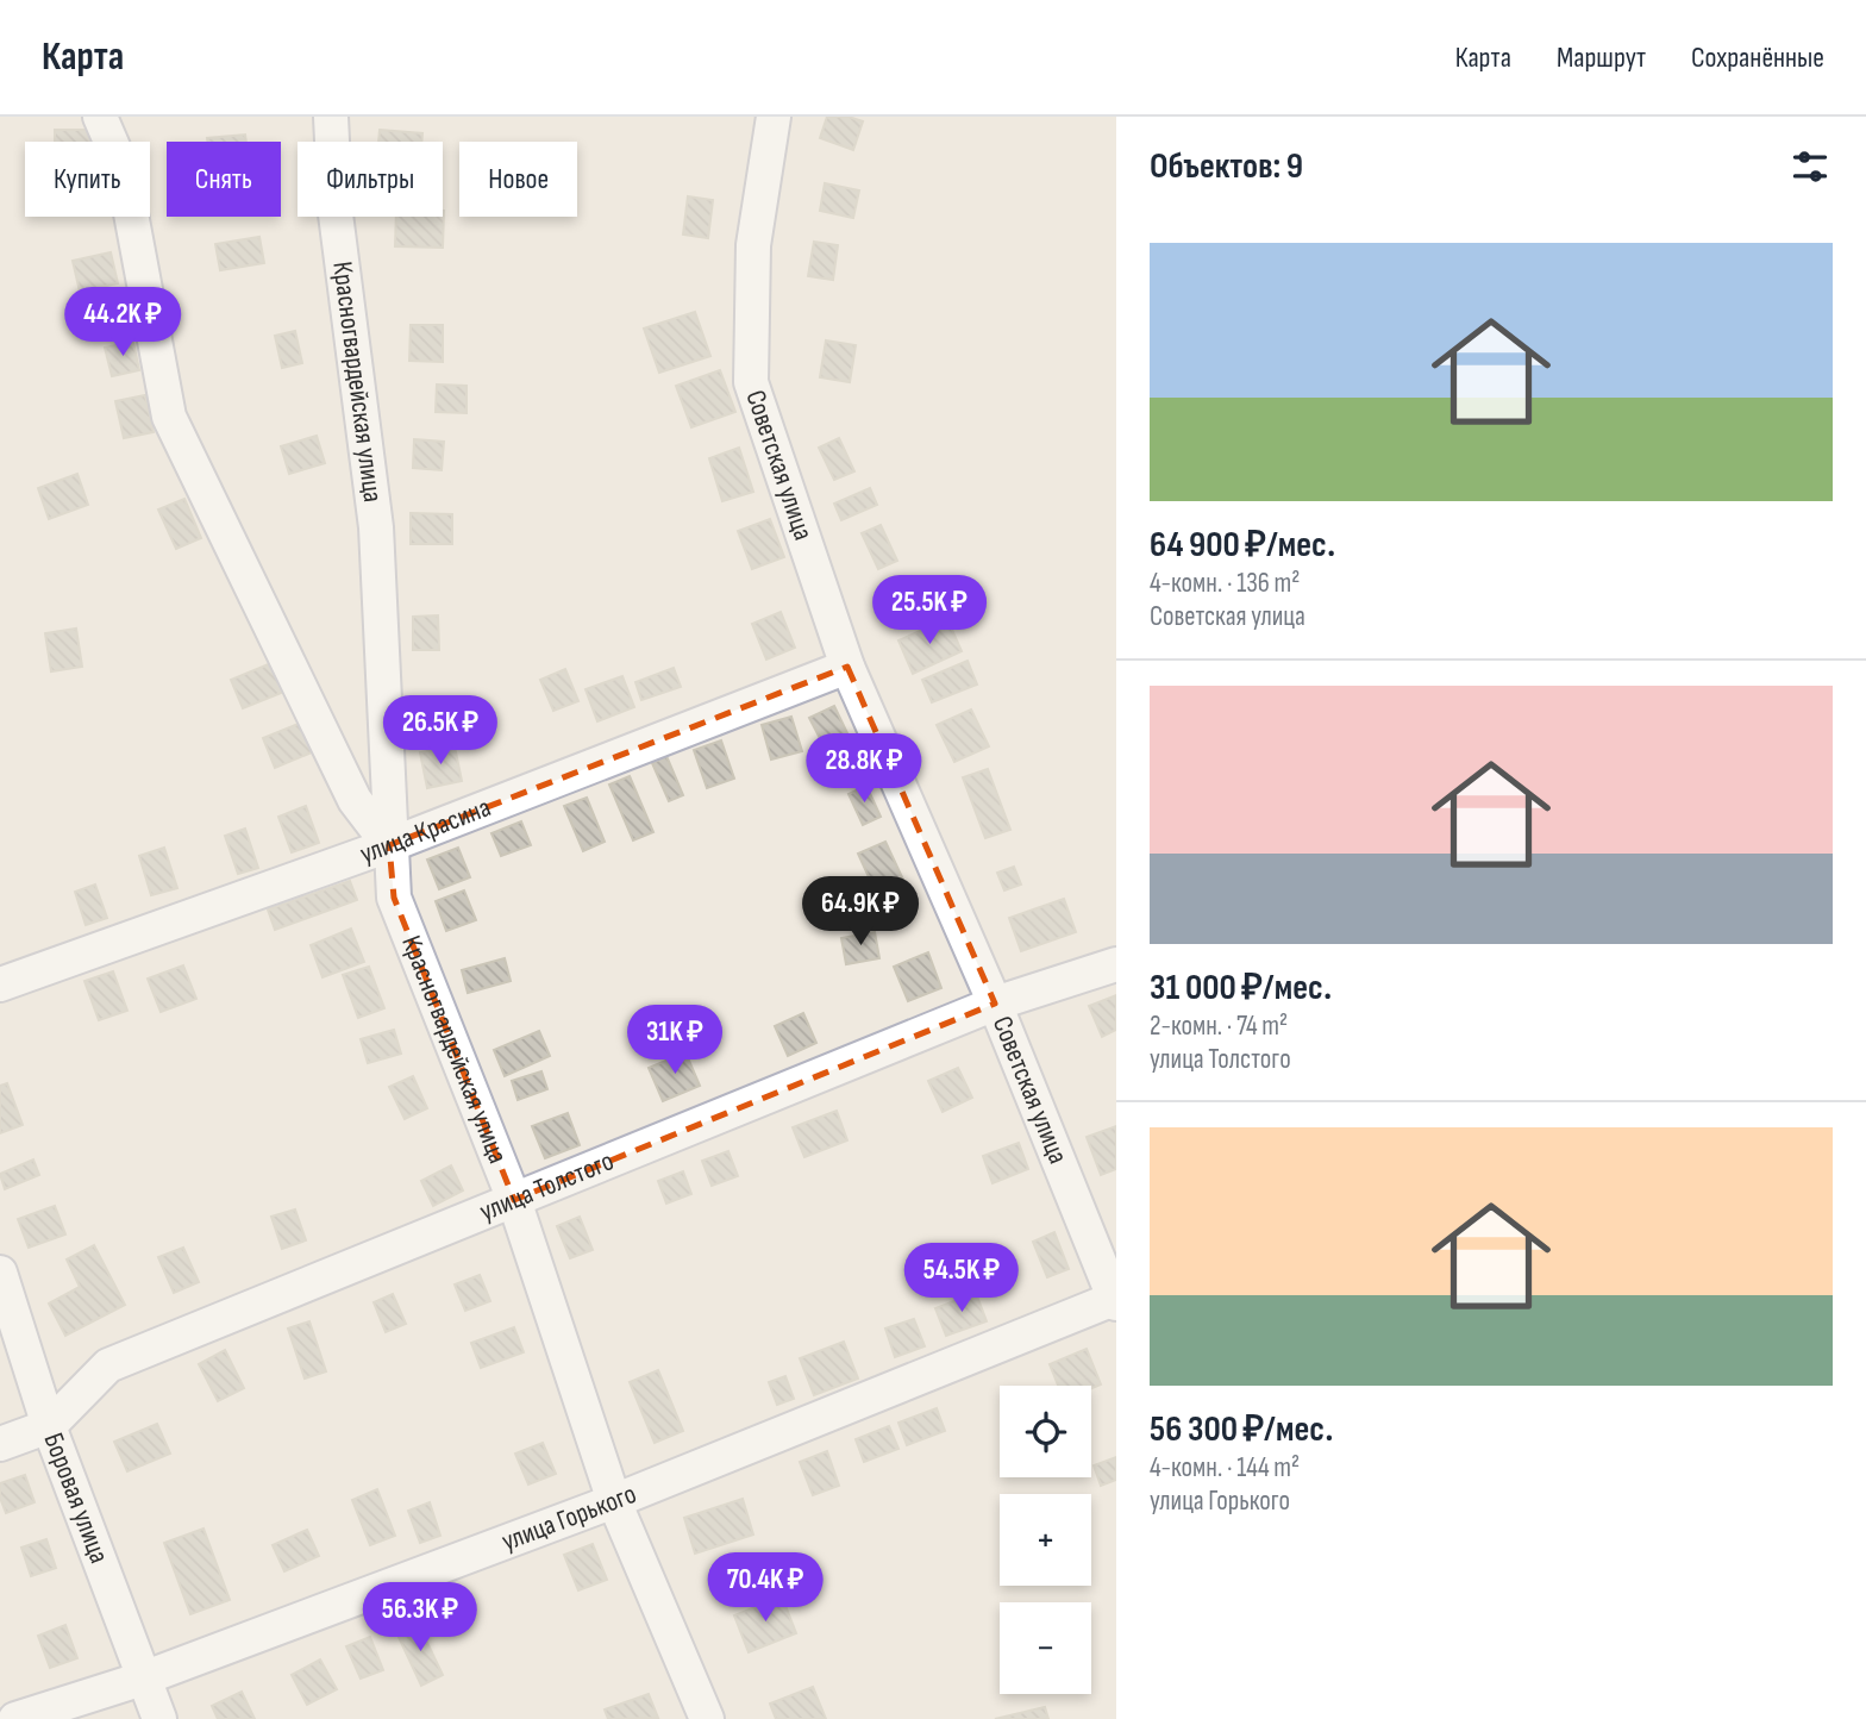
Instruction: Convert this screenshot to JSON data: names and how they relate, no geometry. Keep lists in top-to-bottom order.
{
  "streets": {
    "street": [
      "Красногвардейская улица",
      "Советская улица",
      "улица Красина",
      "улица Толстого",
      "Боровая улица",
      "улица Горького"
    ]
  },
  "crossings": [
    ["Красногвардейская улица", "улица Красина"],
    ["Красногвардейская улица", "улица Толстого"],
    ["Красногвардейская улица", "улица Горького"],
    ["Советская улица", "улица Красина"],
    ["Советская улица", "улица Толстого"],
    ["Советская улица", "улица Горького"],
    ["улица Толстого", "Боровая улица"],
    ["Боровая улица", "улица Горького"]
  ],
  "page": {
    "header": "Карта",
    "nav": ["Карта", "Маршрут", "Сохранённые"],
    "heading": "Объектов: 9",
    "chip": [
      "Купить",
      "Снять",
      "Фильтры",
      "Новое"
    ],
    "list": [
      {
        "name": "64 900 ₽/мес.",
        "note": "4-комн. · 136 m² · Советская улица"
      },
      {
        "name": "31 000 ₽/мес.",
        "note": "2-комн. · 74 m² · улица Толстого"
      },
      {
        "name": "56 300 ₽/мес.",
        "note": "4-комн. · 144 m² · улица Горького"
      }
    ],
    "price": [
      "44.2K ₽",
      "25.5K ₽",
      "26.5K ₽",
      "28.8K ₽",
      "64.9K ₽",
      "31K ₽",
      "54.5K ₽",
      "70.4K ₽",
      "56.3K ₽"
    ],
    "map_buttons": ["+", "−"]
  }
}
